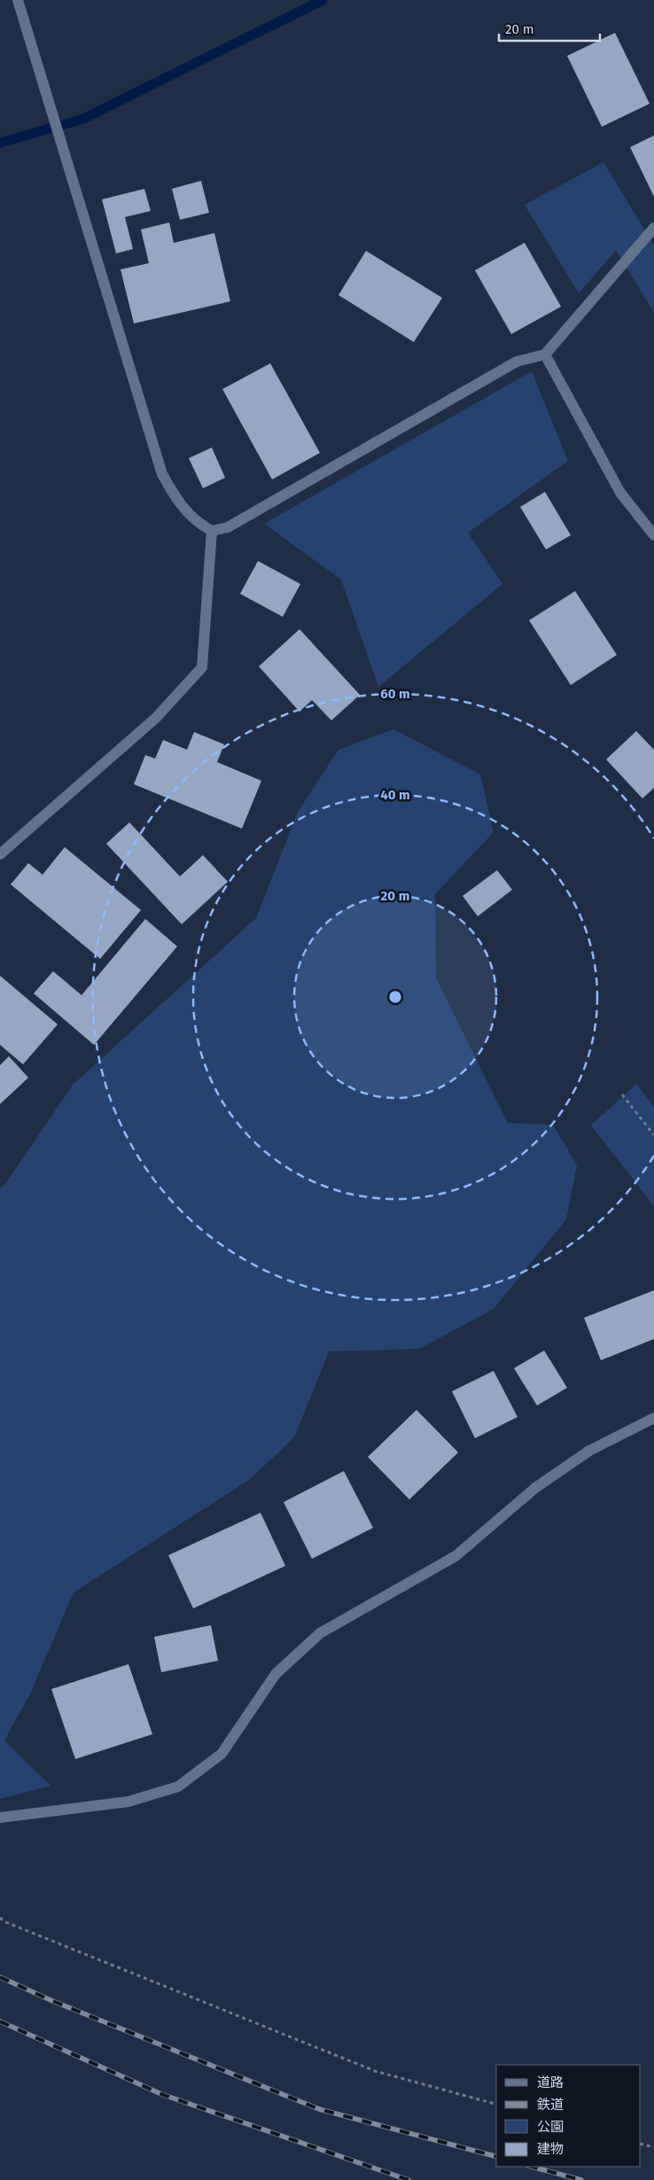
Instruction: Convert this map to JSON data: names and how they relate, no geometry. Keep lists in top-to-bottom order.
{
  "legend": [
    "道路",
    "鉄道",
    "公園",
    "建物"
  ],
  "scale_bar": "20 m",
  "rings": ["60 m", "40 m", "20 m"]
}
